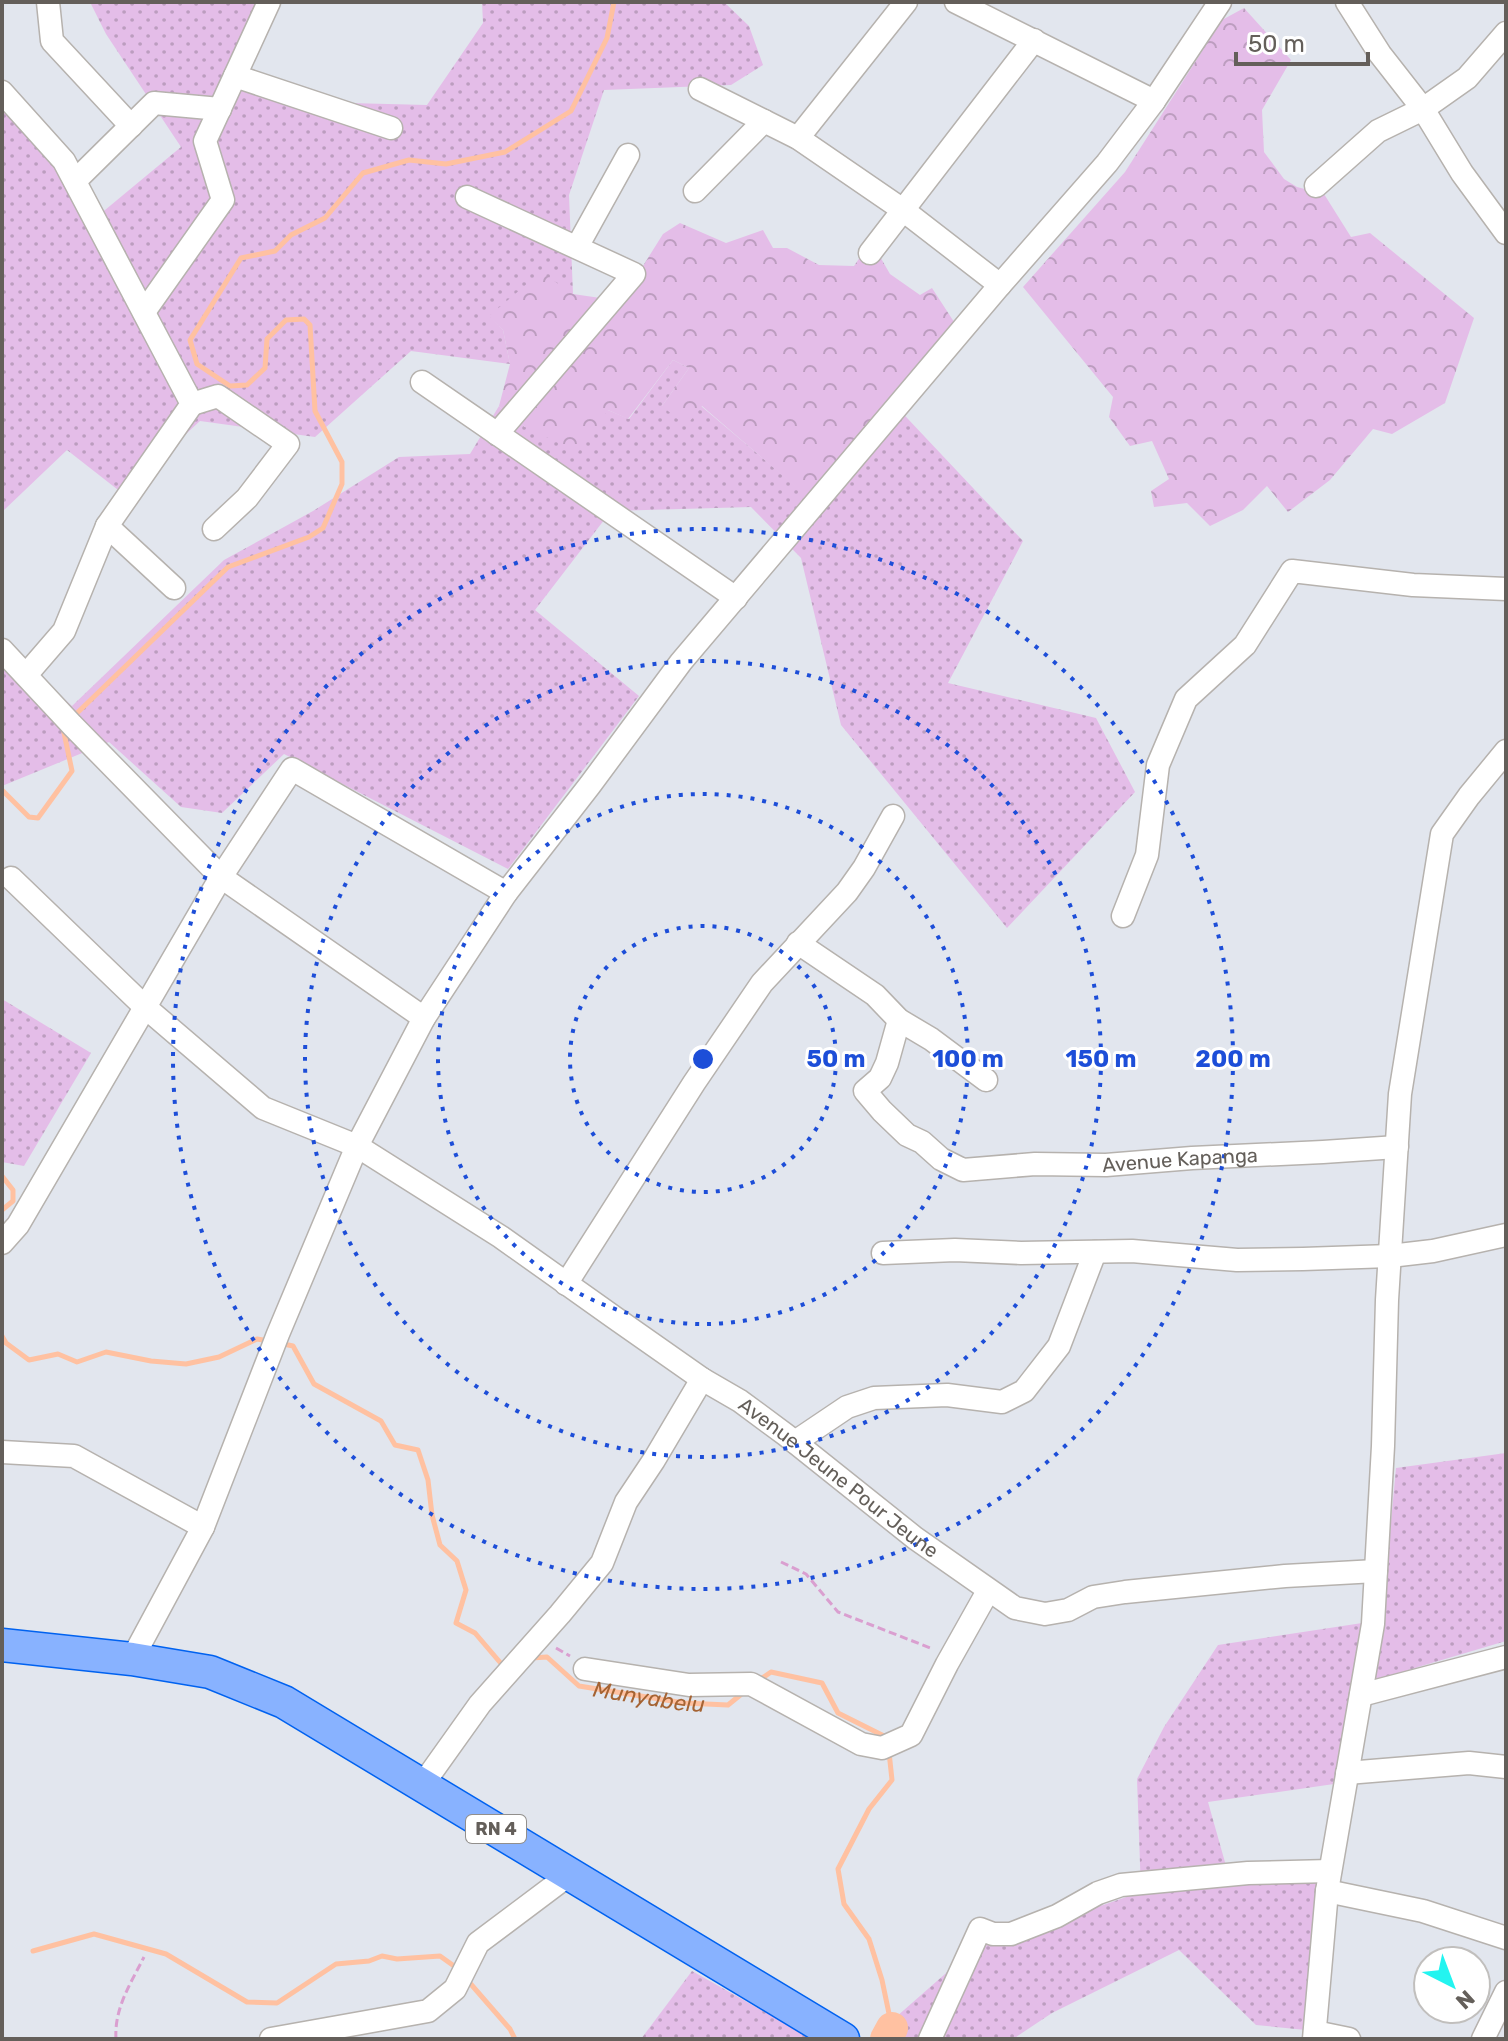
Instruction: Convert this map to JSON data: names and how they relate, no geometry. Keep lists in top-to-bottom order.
{
  "streets": {
    "highway": ["RN 4"],
    "street": ["Avenue Kapanga", "Avenue Jeune Pour Jeune"]
  },
  "water": ["Munyabelu"],
  "scale_bar": "50 m",
  "north": "bottom right",
  "rings": [
    "50 m",
    "100 m",
    "150 m",
    "200 m"
  ]
}
